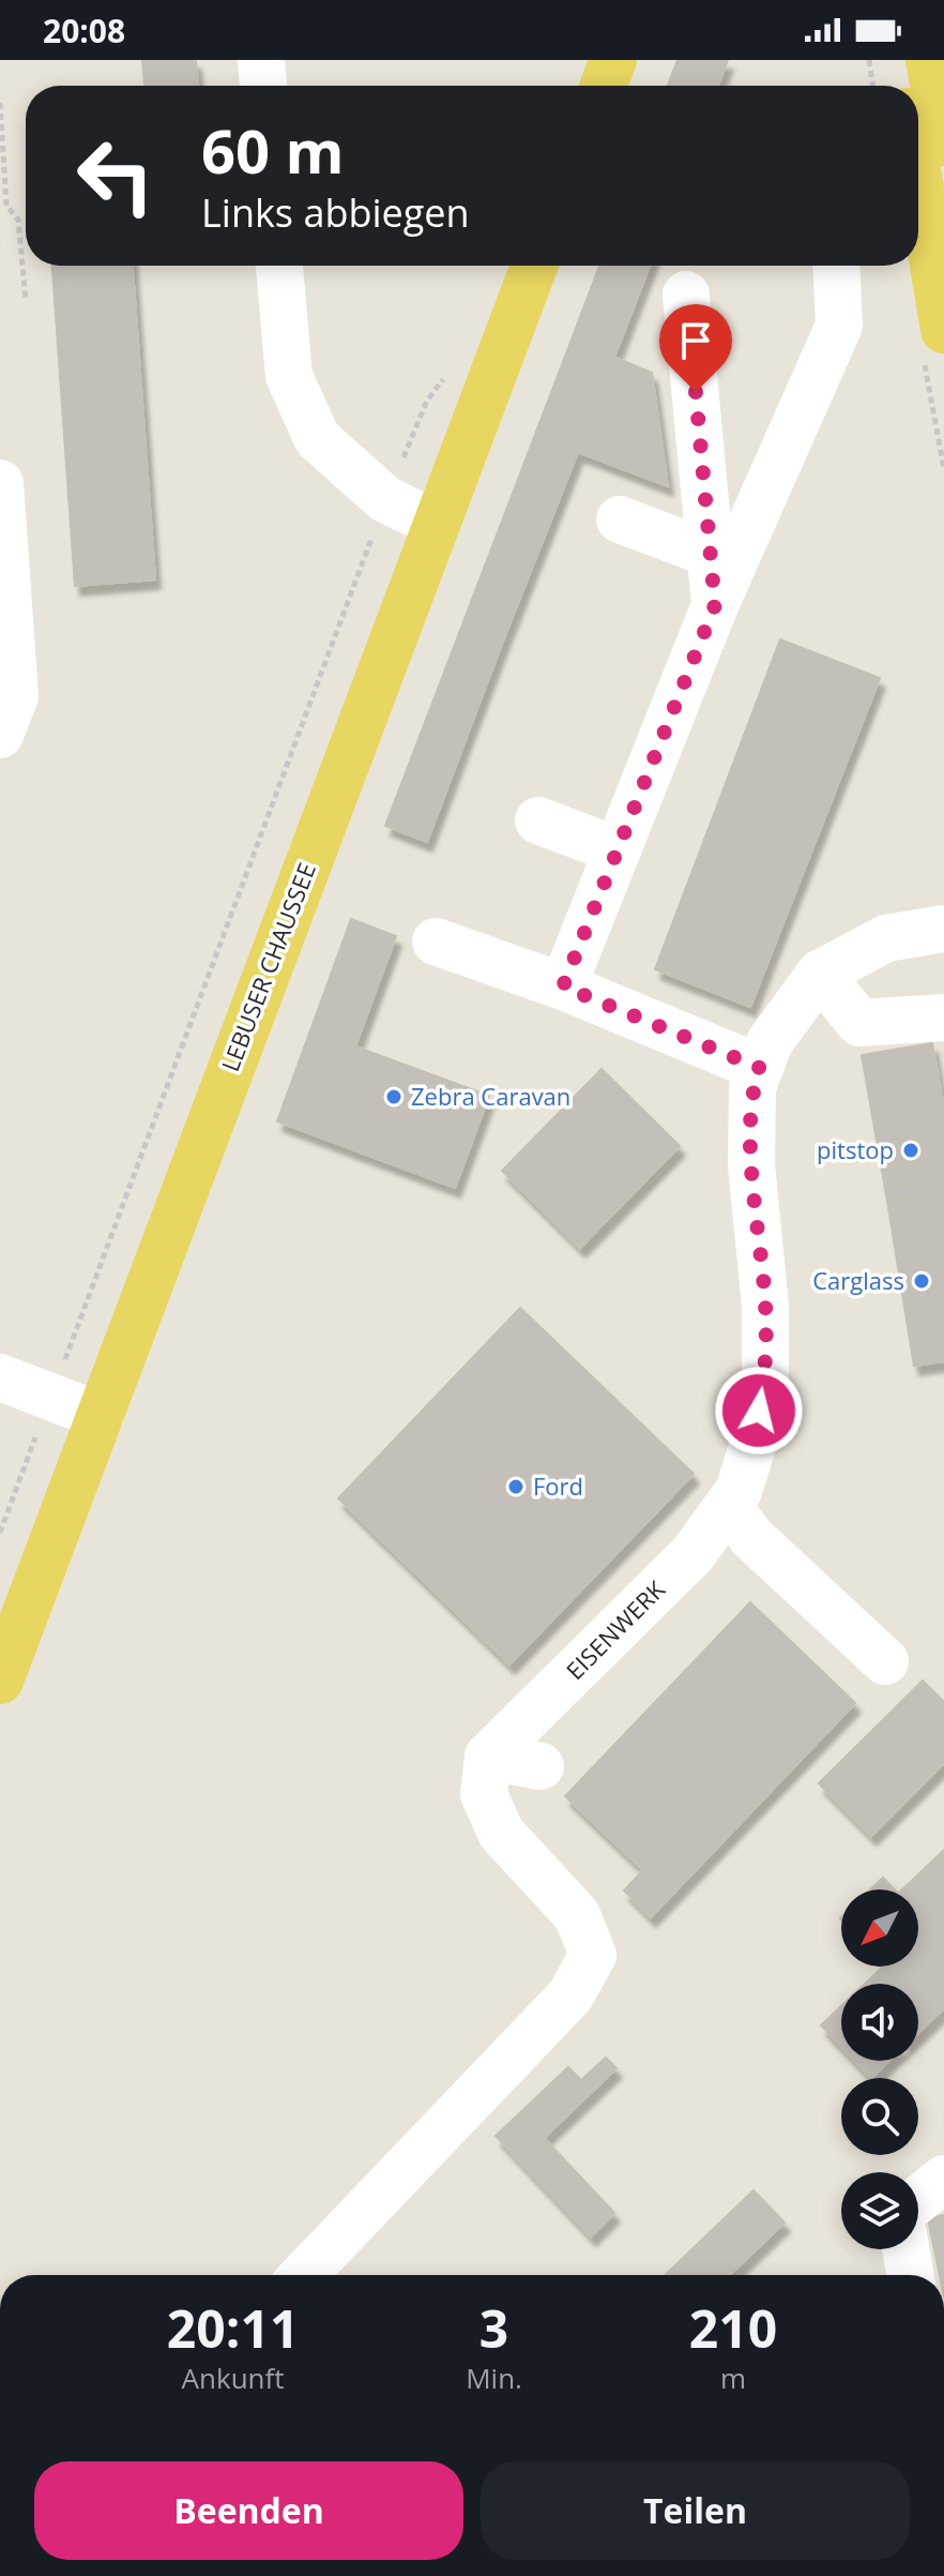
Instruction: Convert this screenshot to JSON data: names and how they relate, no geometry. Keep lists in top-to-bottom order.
{
  "streets": {
    "main road": ["LEBUSER CHAUSSEE"],
    "street": ["EISENWERK"]
  },
  "places": [
    "Zebra Caravan",
    "pitstop",
    "Carglass",
    "Ford"
  ],
  "north": "bottom left",
  "page": {
    "status": "20:08",
    "turn": ["60 m", "Links abbiegen"],
    "eta": [
      "20:11",
      "Ankunft",
      "3",
      "Min.",
      "210",
      "m"
    ],
    "buttons": ["Beenden", "Teilen"]
  }
}
